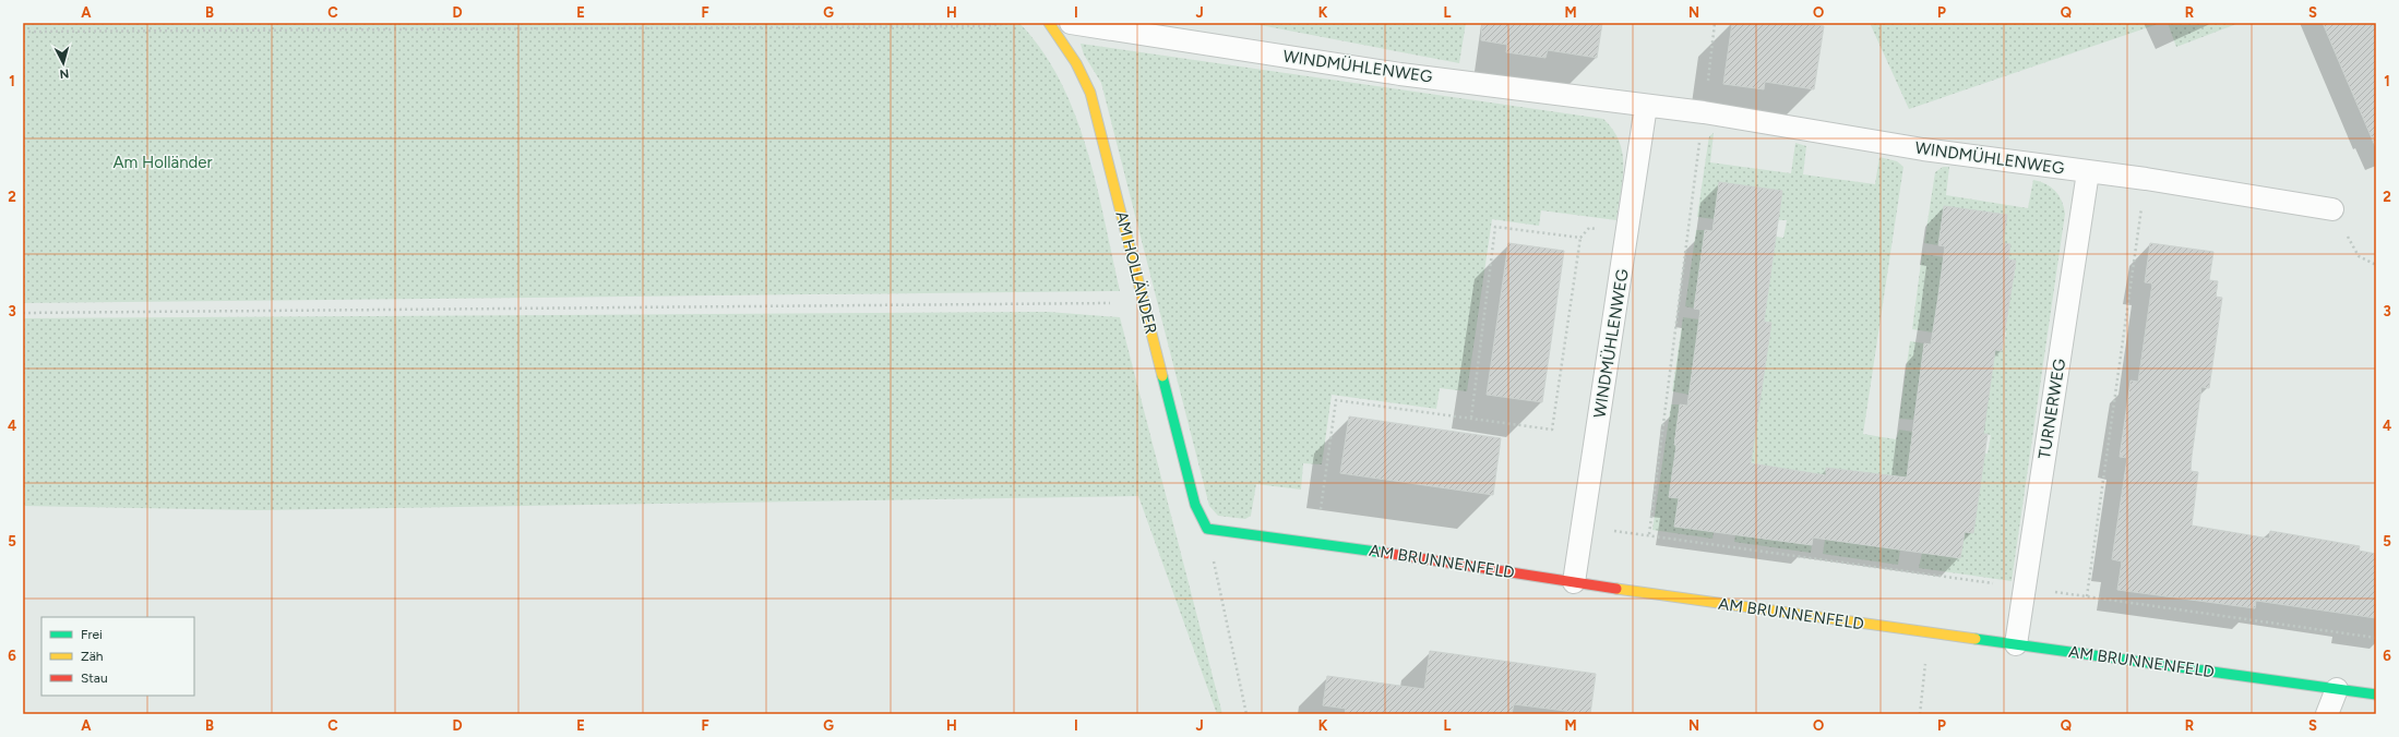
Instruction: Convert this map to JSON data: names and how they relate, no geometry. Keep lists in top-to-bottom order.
{
  "streets": {
    "street": ["AM HOLLÄNDER", "AM BRUNNENFELD"],
    "lane": ["WINDMÜHLENWEG", "TURNERWEG"]
  },
  "crossings": [
    ["WINDMÜHLENWEG", "TURNERWEG"],
    ["WINDMÜHLENWEG", "AM BRUNNENFELD"],
    ["AM HOLLÄNDER", "AM BRUNNENFELD"],
    ["TURNERWEG", "AM BRUNNENFELD"]
  ],
  "parks": ["Am Holländer"],
  "legend": ["Frei", "Zäh", "Stau"],
  "north": "bottom",
  "grid": {
    "columns": [
      "A",
      "B",
      "C",
      "D",
      "E",
      "F",
      "G",
      "H",
      "I",
      "J",
      "K",
      "L",
      "M",
      "N",
      "O",
      "P",
      "Q",
      "R",
      "S"
    ],
    "rows": [
      "1",
      "2",
      "3",
      "4",
      "5",
      "6"
    ]
  }
}
